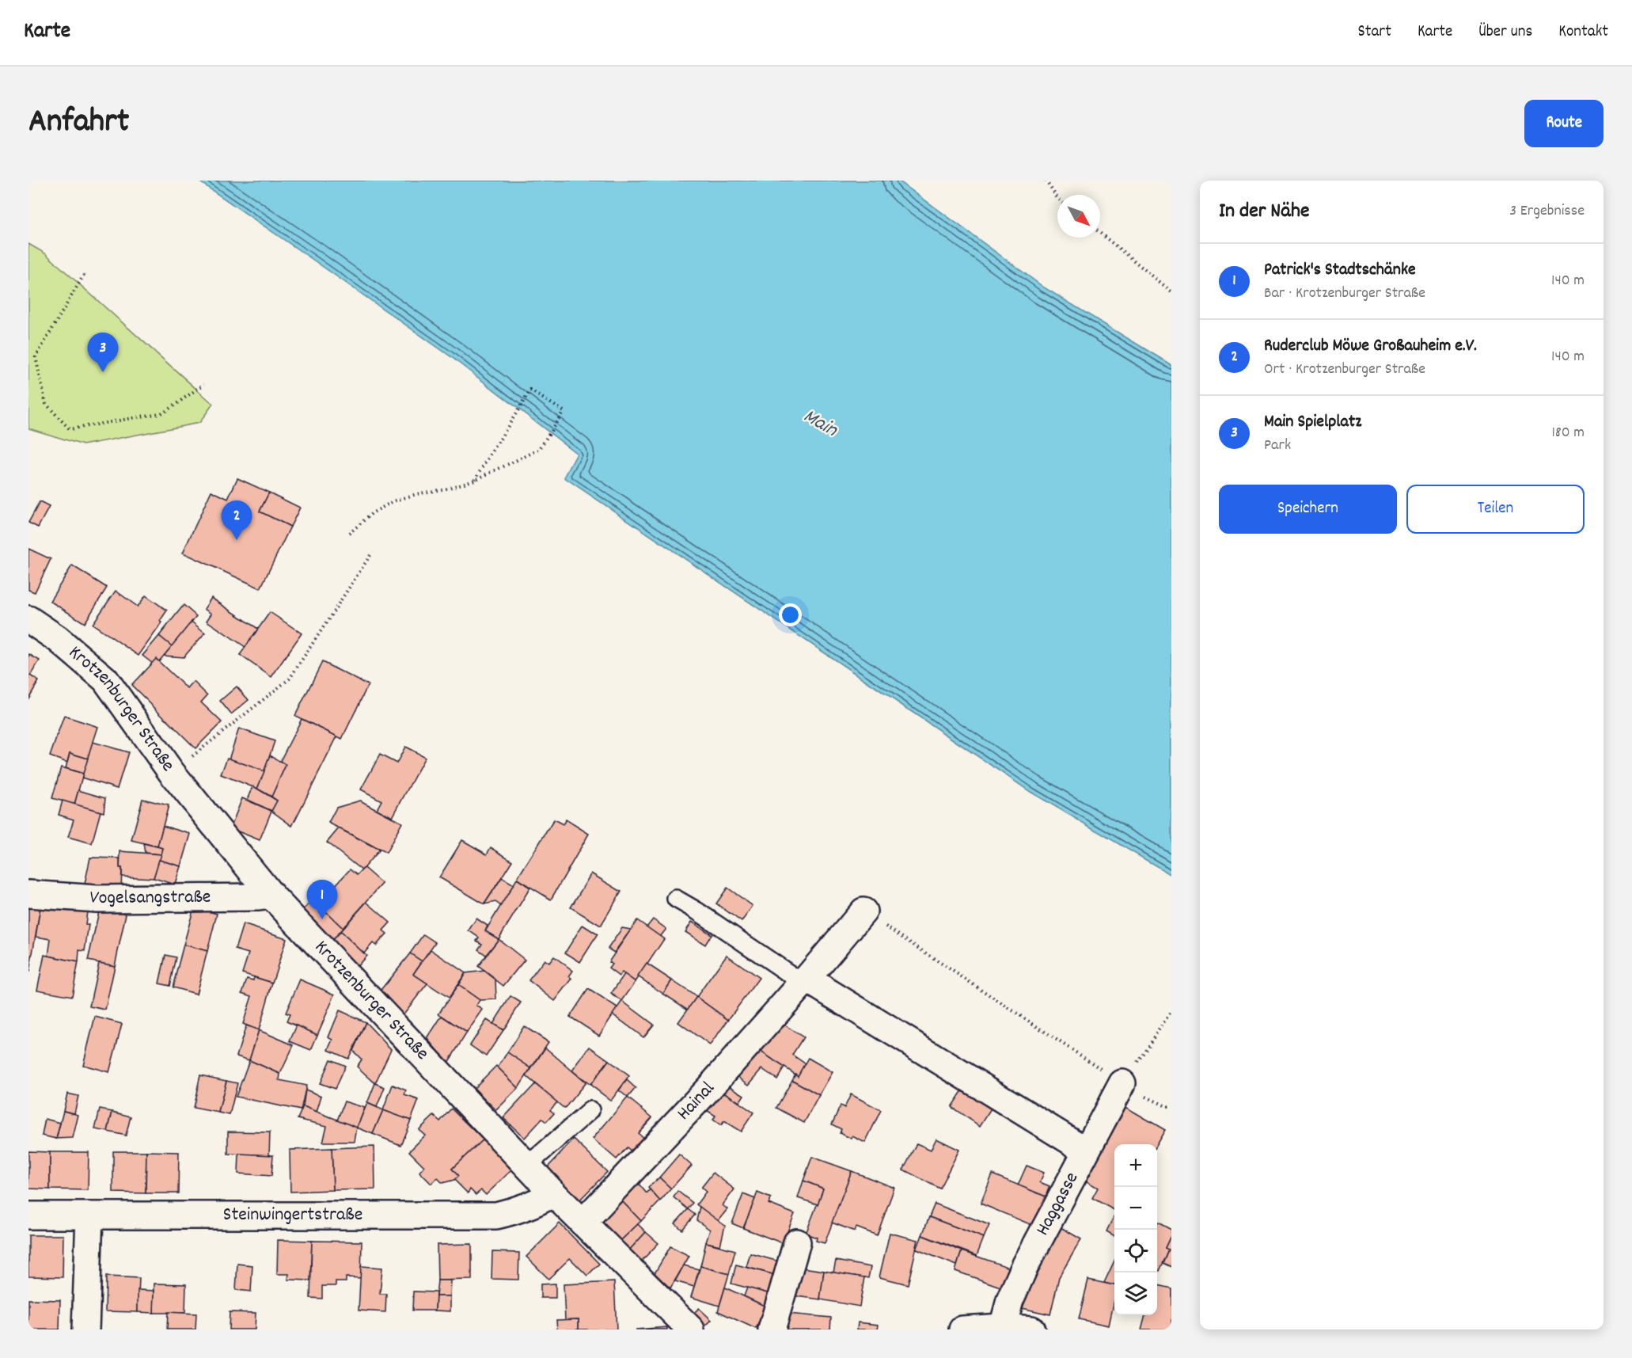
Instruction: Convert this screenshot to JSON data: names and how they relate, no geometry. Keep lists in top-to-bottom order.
{
  "streets": {
    "street": [
      "Krotzenburger Straße",
      "Vogelsangstraße",
      "Hainal",
      "Haggasse",
      "Steinwingertstraße"
    ]
  },
  "crossings": [
    ["Krotzenburger Straße", "Vogelsangstraße"],
    ["Krotzenburger Straße", "Hainal"],
    ["Krotzenburger Straße", "Steinwingertstraße"]
  ],
  "water": ["Main"],
  "north": "bottom right",
  "page": {
    "header": "Karte",
    "nav": [
      "Start",
      "Karte",
      "Über uns",
      "Kontakt"
    ],
    "title": "Anfahrt",
    "buttons": [
      "Route",
      ["Speichern", "Teilen"]
    ],
    "heading": ["In der Nähe", "3 Ergebnisse"],
    "list": [
      {
        "mark": "1",
        "name": "Patrick's Stadtschänke",
        "note": "Bar · Krotzenburger Straße",
        "value": "140 m"
      },
      {
        "mark": "2",
        "name": "Ruderclub Möwe Großauheim e.V.",
        "note": "Ort · Krotzenburger Straße",
        "value": "140 m"
      },
      {
        "mark": "3",
        "name": "Main Spielplatz",
        "note": "Park",
        "value": "180 m"
      }
    ],
    "pins": ["3", "2", "1"],
    "map_buttons": ["+", "−"]
  }
}
